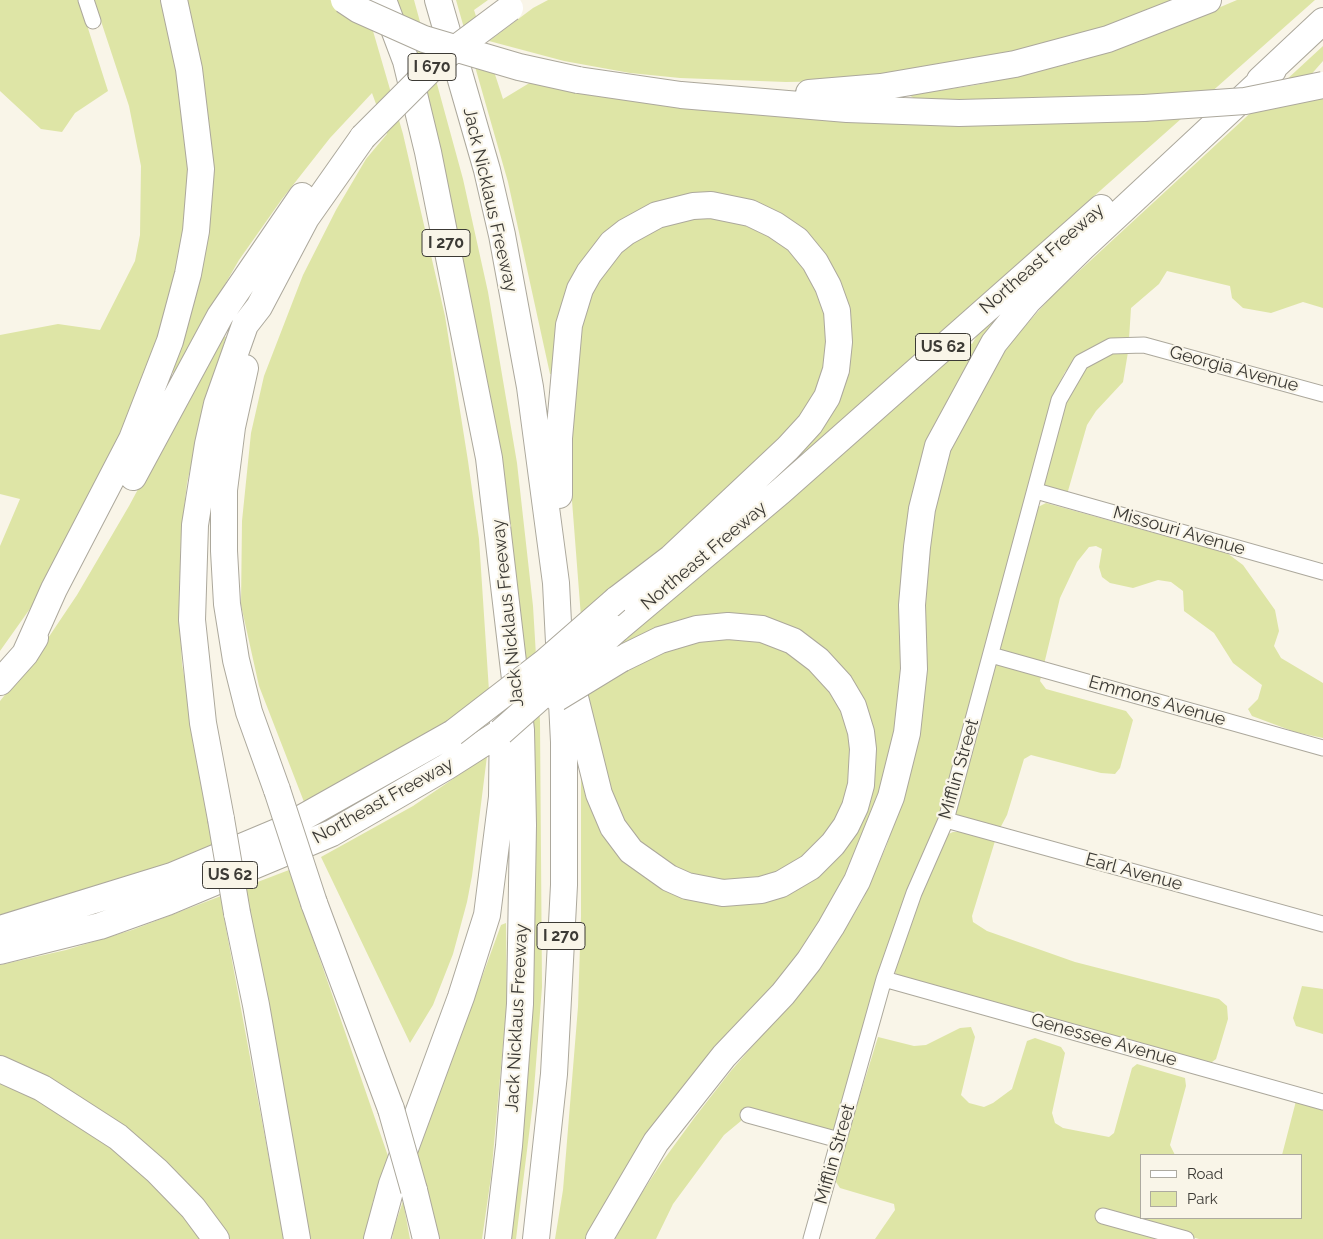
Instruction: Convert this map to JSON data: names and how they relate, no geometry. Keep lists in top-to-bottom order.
{
  "streets": {
    "highway": [
      "I 670",
      "Jack Nicklaus Freeway",
      "I 270",
      "Northeast Freeway",
      "US 62"
    ],
    "street": [
      "Georgia Avenue",
      "Missouri Avenue",
      "Emmons Avenue",
      "Mifflin Street",
      "Earl Avenue",
      "Genessee Avenue"
    ]
  },
  "crossings": [
    ["Georgia Avenue", "Mifflin Street"],
    ["Missouri Avenue", "Mifflin Street"],
    ["Emmons Avenue", "Mifflin Street"],
    ["Mifflin Street", "Earl Avenue"],
    ["Mifflin Street", "Genessee Avenue"]
  ],
  "legend": ["Road", "Park"]
}
